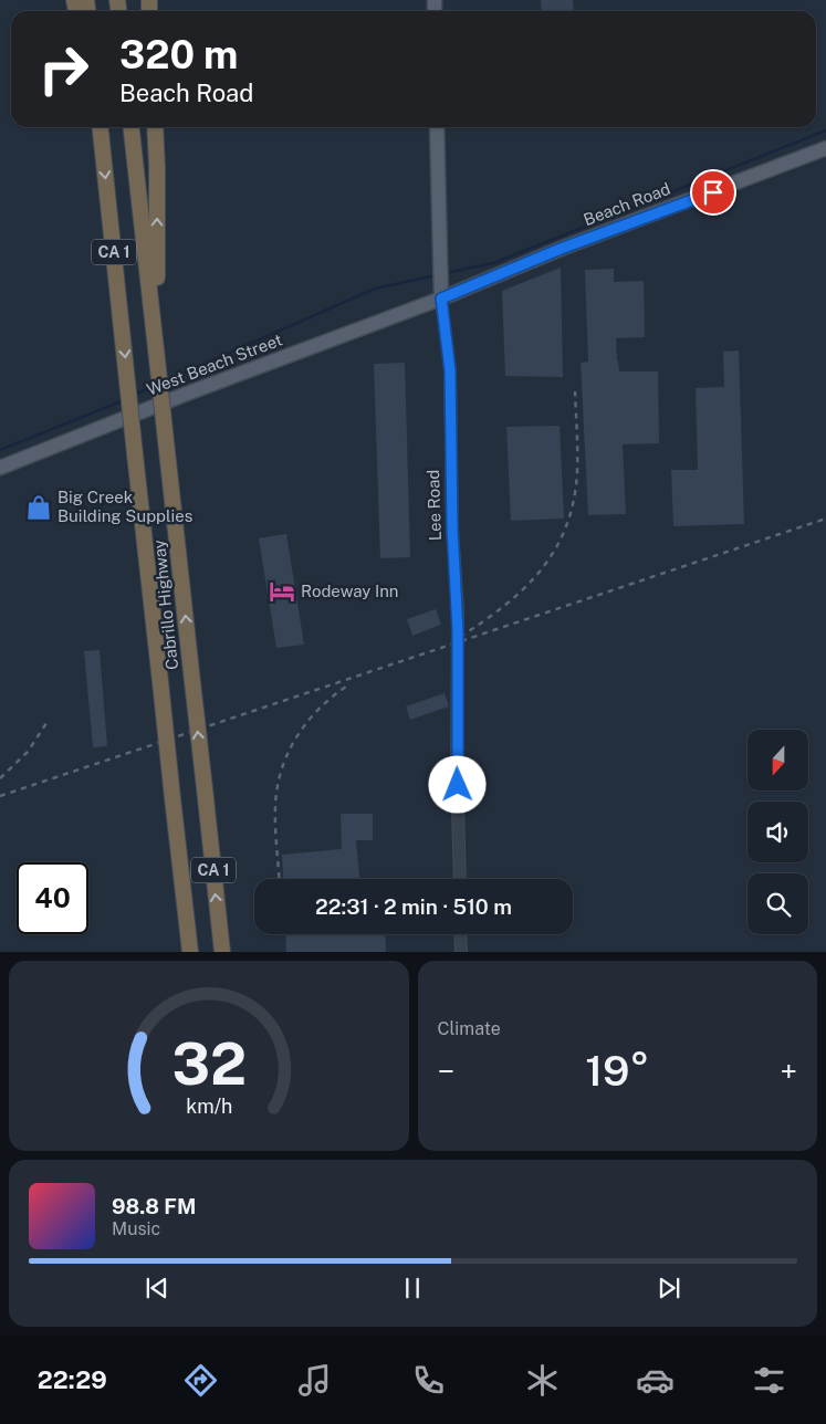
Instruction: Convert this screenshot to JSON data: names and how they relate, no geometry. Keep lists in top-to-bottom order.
{
  "streets": {
    "highway": ["CA 1", "Cabrillo Highway"],
    "main road": ["Beach Road", "West Beach Street", "Lee Road"]
  },
  "crossings": [
    ["Beach Road", "West Beach Street"],
    ["Beach Road", "Lee Road"],
    ["West Beach Street", "Lee Road"]
  ],
  "places": {
    "shop": ["Big Creek Building Supplies"],
    "hotel": ["Rodeway Inn"]
  },
  "north": "bottom",
  "page": {
    "turn": ["320 m", "Beach Road"],
    "limit": "40",
    "trip": "22:31 · 2 min · 510 m",
    "tile": "Climate",
    "heat": ["−", "19°", "+"],
    "song": ["98.8 FM", "Music"],
    "tabs": "22:29",
    "gauge": ["32", "km/h"]
  }
}
